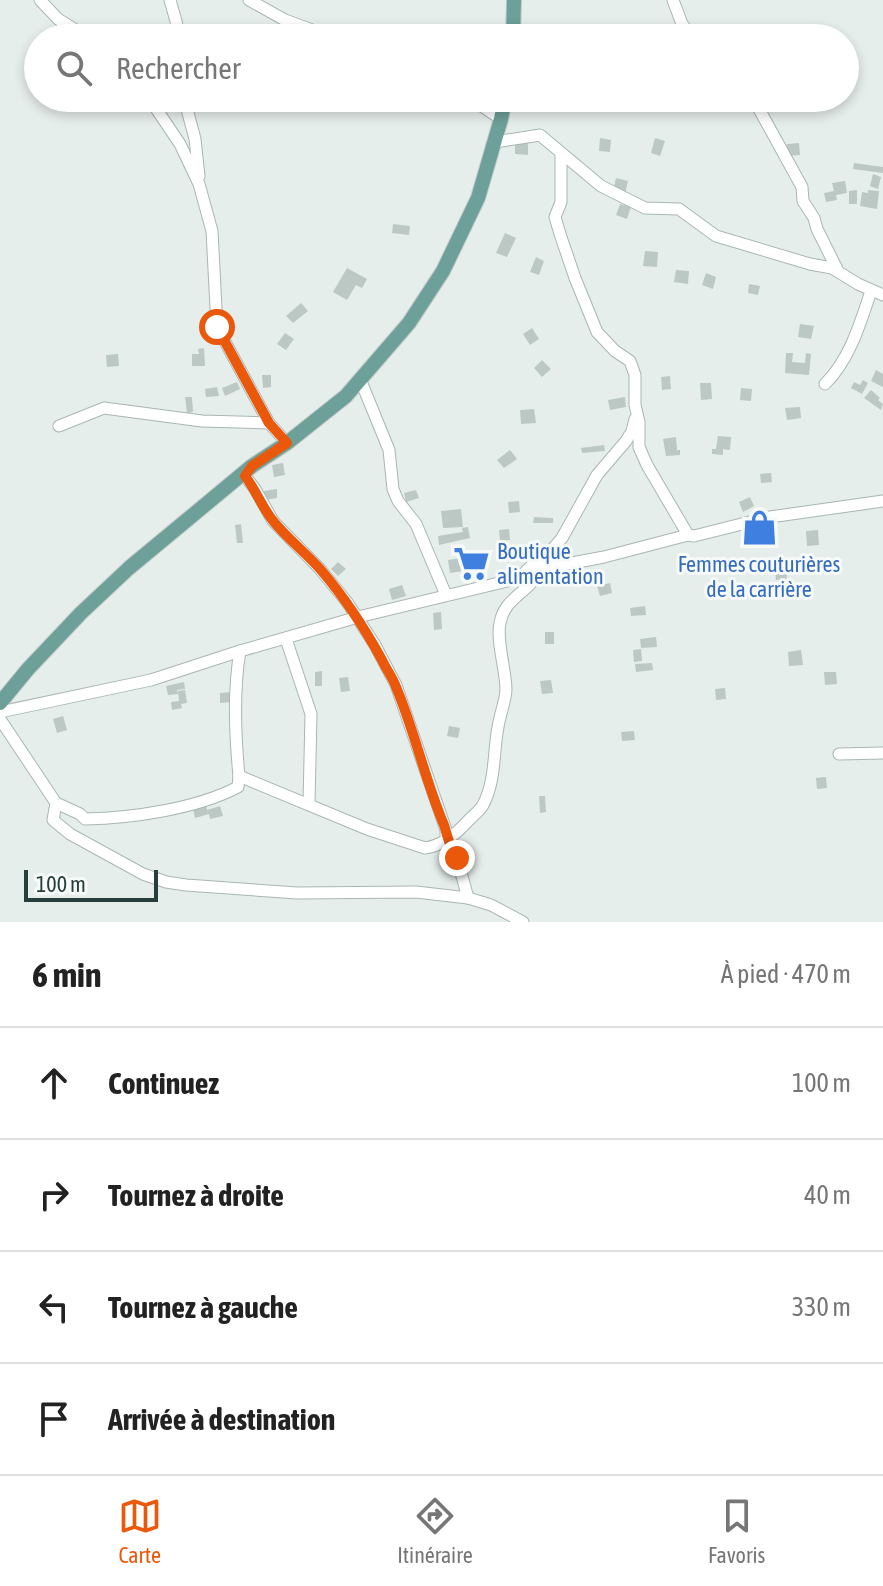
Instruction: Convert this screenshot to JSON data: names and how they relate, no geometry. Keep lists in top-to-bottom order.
{
  "places": {
    "shop": ["Femmes couturières de la carrière"],
    "supermarket": ["Boutique alimentation"]
  },
  "scale_bar": "100 m",
  "page": {
    "search": "Rechercher",
    "scale": "100 m",
    "heading": ["6 min", "À pied · 470 m"],
    "list": [
      ["Continuez", "100 m"],
      ["Tournez à droite", "40 m"],
      ["Tournez à gauche", "330 m"],
      "Arrivée à destination"
    ],
    "nav": ["Carte", "Itinéraire", "Favoris"]
  }
}
